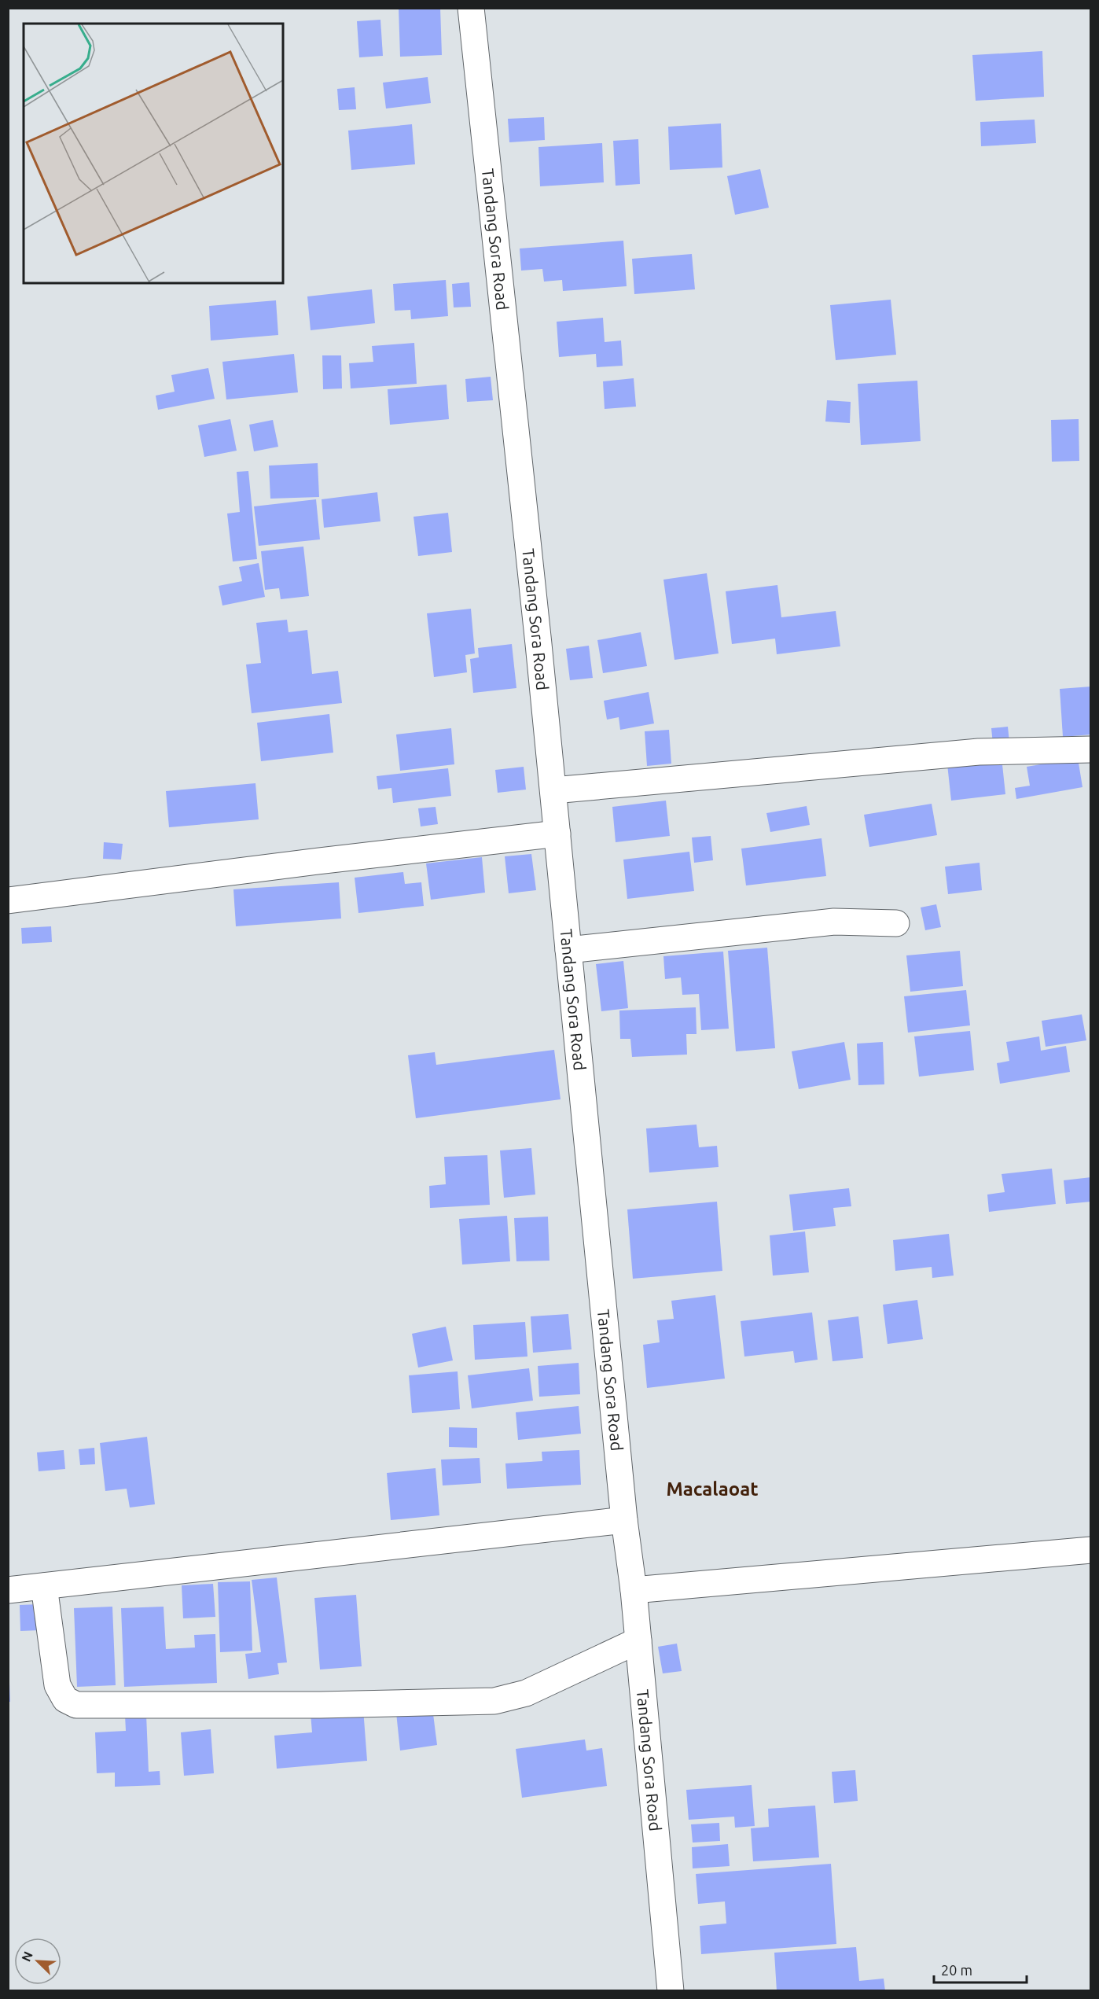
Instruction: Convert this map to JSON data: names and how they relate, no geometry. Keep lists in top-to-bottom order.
{
  "streets": {
    "street": ["Tandang Sora Road"]
  },
  "districts": ["Macalaoat"],
  "scale_bar": "20 m",
  "north": "top left"
}
